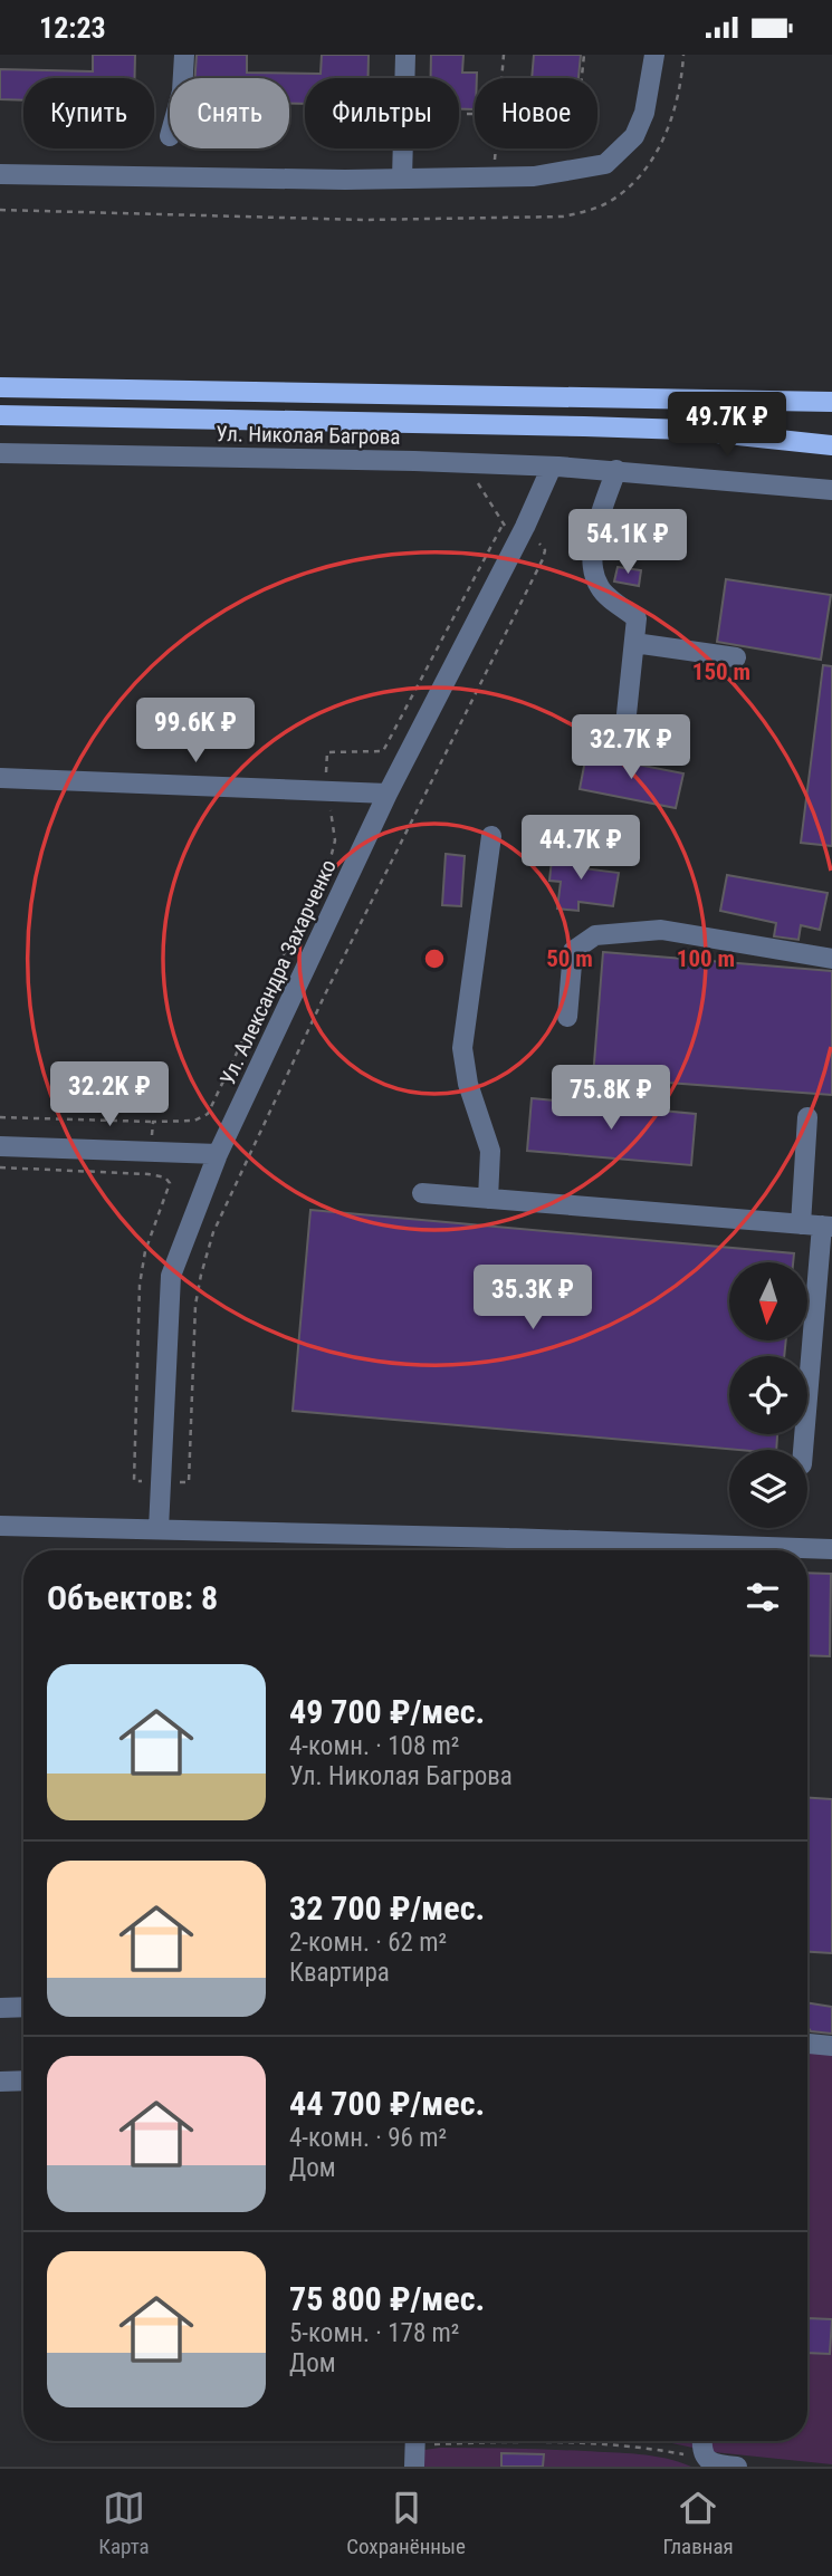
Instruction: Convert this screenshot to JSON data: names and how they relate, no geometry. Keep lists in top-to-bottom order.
{
  "streets": {
    "street": ["Ул. Николая Багрова", "Ул. Александра Захарченко"]
  },
  "crossings": [
    ["Ул. Николая Багрова", "Ул. Александра Захарченко"]
  ],
  "north": "bottom",
  "page": {
    "status": "12:23",
    "chip": [
      "Купить",
      "Снять",
      "Фильтры",
      "Новое"
    ],
    "price": [
      "49.7K ₽",
      "54.1K ₽",
      "99.6K ₽",
      "32.7K ₽",
      "44.7K ₽",
      "32.2K ₽",
      "75.8K ₽",
      "35.3K ₽"
    ],
    "heading": "Объектов: 8",
    "list": [
      {
        "name": "49 700 ₽/мес.",
        "note": "4-комн. · 108 m² · Ул. Николая Багрова"
      },
      {
        "name": "32 700 ₽/мес.",
        "note": "2-комн. · 62 m² · Квартира"
      },
      {
        "name": "44 700 ₽/мес.",
        "note": "4-комн. · 96 m² · Дом"
      },
      {
        "name": "75 800 ₽/мес.",
        "note": "5-комн. · 178 m² · Дом"
      }
    ],
    "tabs": ["Карта", "Сохранённые", "Главная"]
  },
  "rings": ["150 m", "50 m", "100 m"]
}
